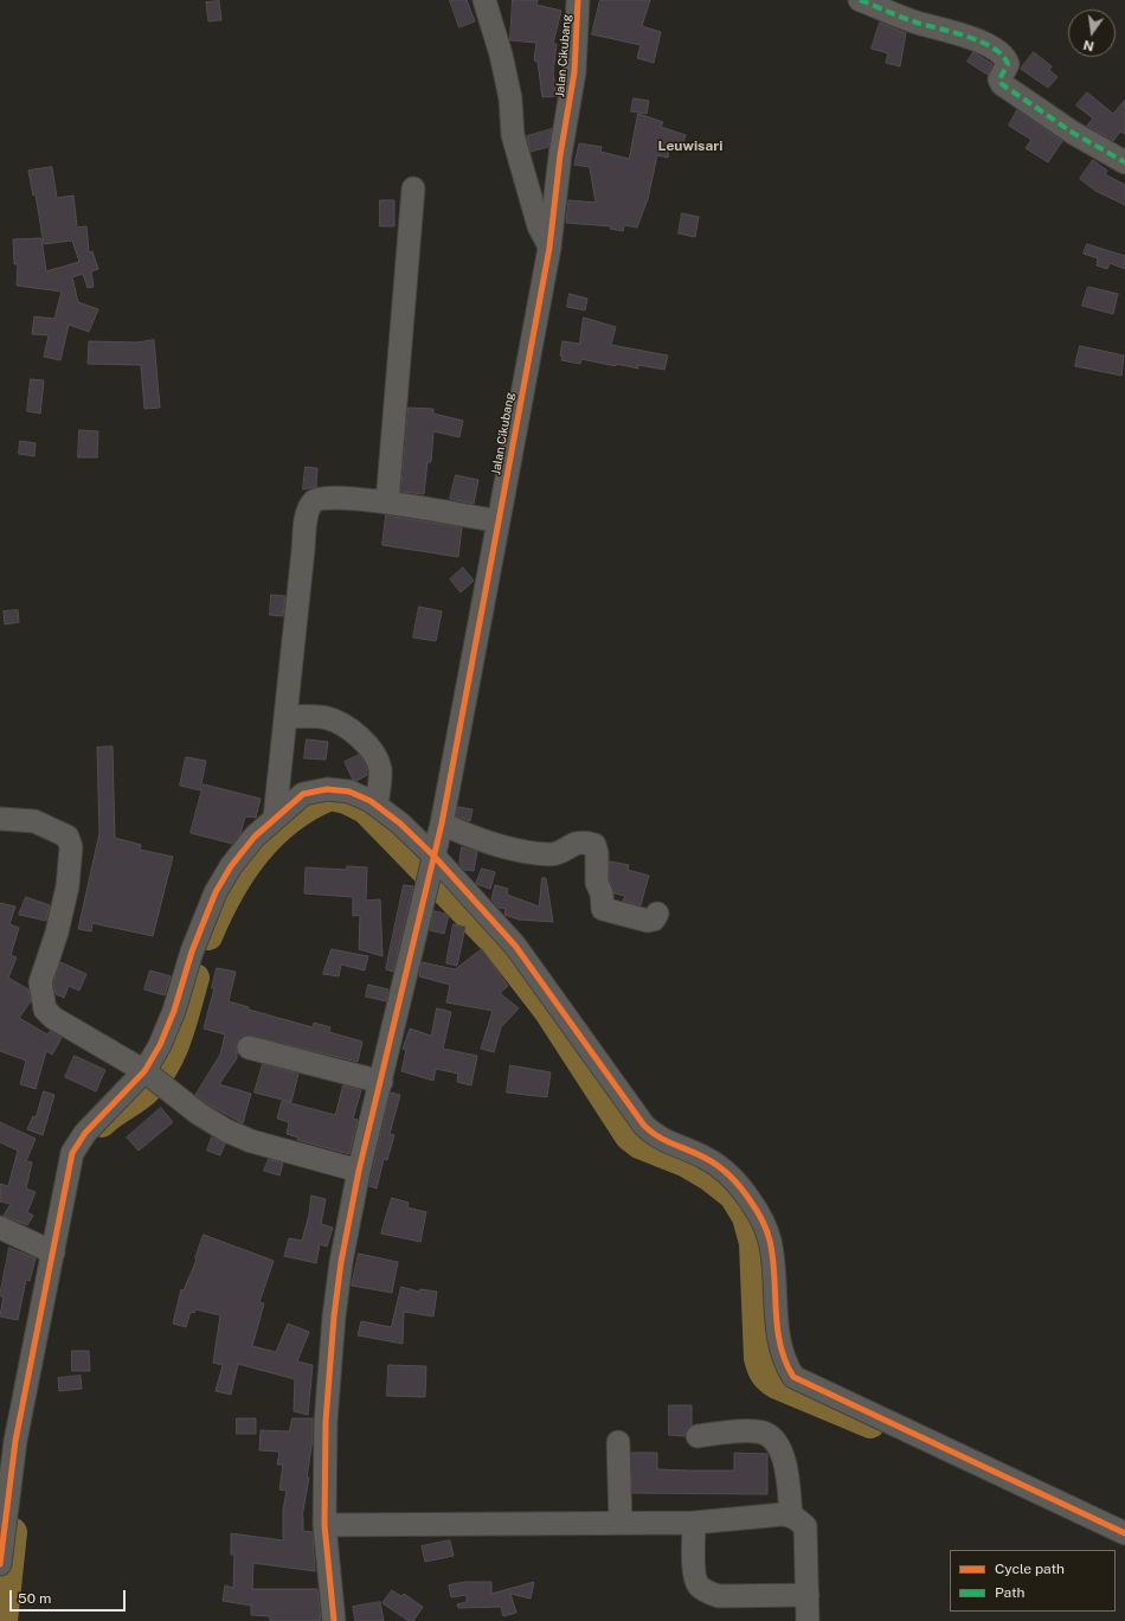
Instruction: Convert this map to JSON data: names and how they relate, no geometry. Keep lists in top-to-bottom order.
{
  "streets": {
    "street": ["Jalan Cikubang"]
  },
  "districts": ["Leuwisari"],
  "legend": ["Cycle path", "Path"],
  "scale_bar": "50 m",
  "north": "bottom"
}
